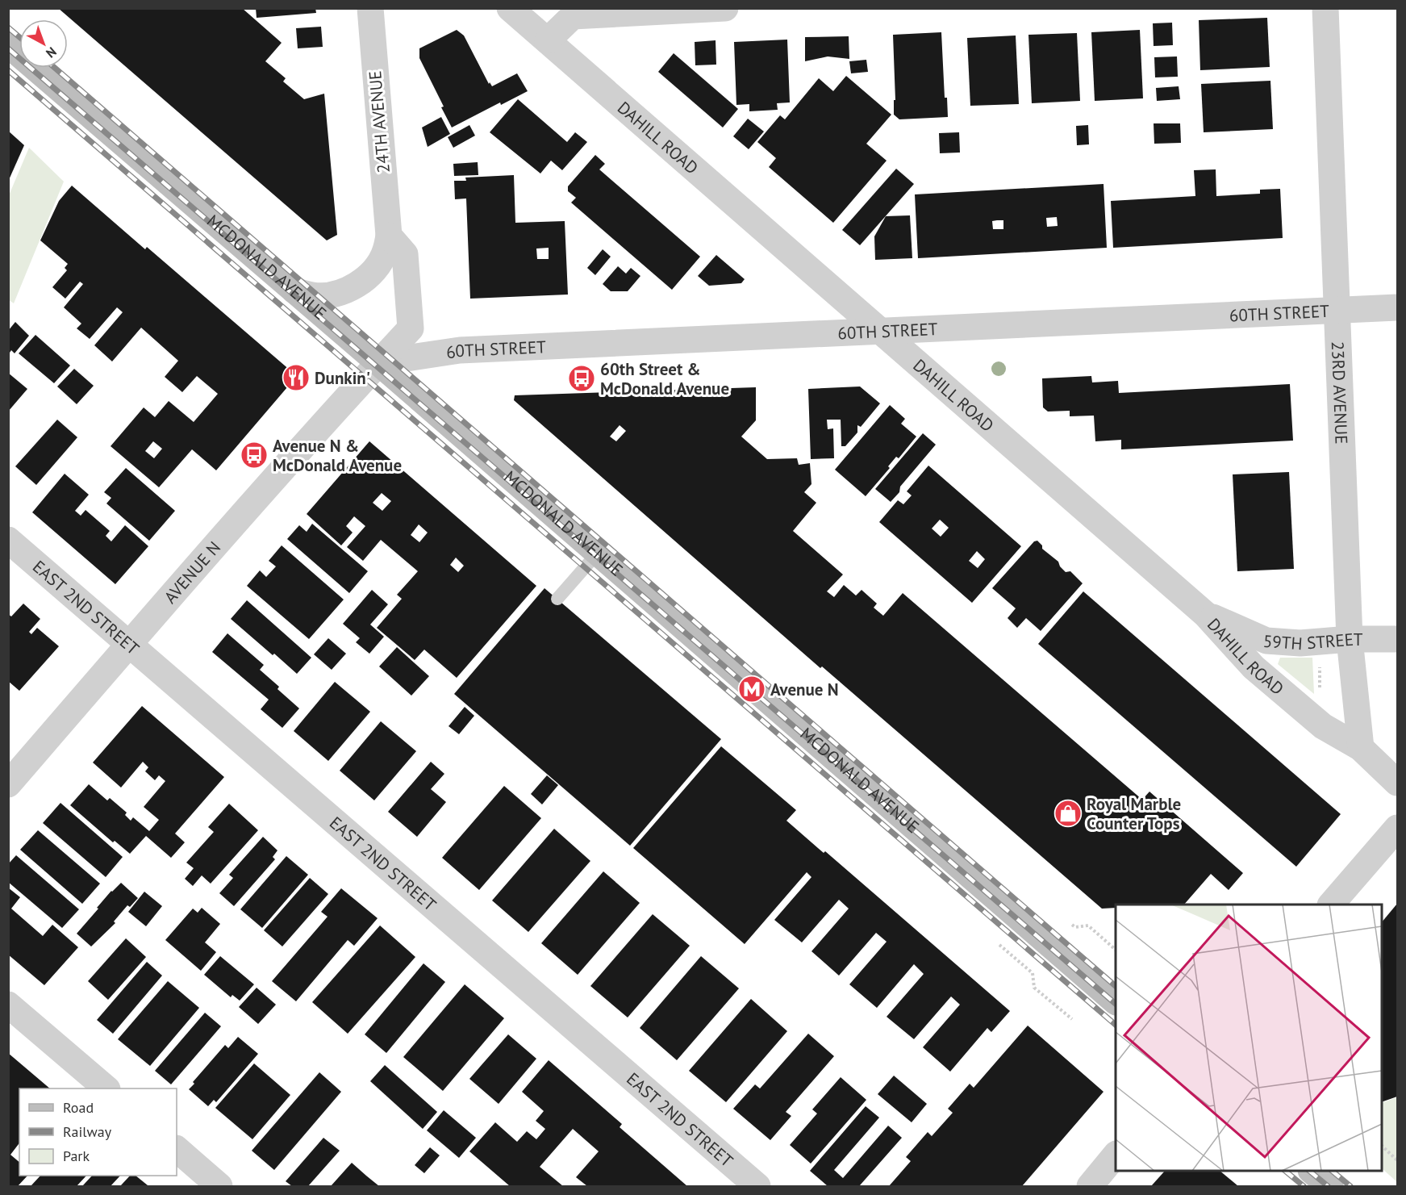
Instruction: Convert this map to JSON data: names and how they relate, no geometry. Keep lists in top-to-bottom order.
{
  "streets": {
    "main road": ["MCDONALD AVENUE"],
    "street": [
      "24TH AVENUE",
      "DAHILL ROAD",
      "60TH STREET",
      "23RD AVENUE",
      "AVENUE N",
      "EAST 2ND STREET",
      "59TH STREET"
    ]
  },
  "crossings": [
    ["24TH AVENUE", "MCDONALD AVENUE"],
    ["DAHILL ROAD", "60TH STREET"],
    ["DAHILL ROAD", "23RD AVENUE"],
    ["DAHILL ROAD", "59TH STREET"],
    ["MCDONALD AVENUE", "60TH STREET"],
    ["MCDONALD AVENUE", "AVENUE N"],
    ["60TH STREET", "23RD AVENUE"],
    ["60TH STREET", "AVENUE N"],
    ["23RD AVENUE", "59TH STREET"],
    ["AVENUE N", "EAST 2ND STREET"]
  ],
  "places": {
    "restaurant": ["Dunkin'"],
    "bus stop": ["60th Street & McDonald Avenue", "Avenue N & McDonald Avenue"],
    "metro station": ["Avenue N"],
    "shop": ["Royal Marble Counter Tops"]
  },
  "legend": ["Road", "Railway", "Park"],
  "north": "bottom right"
}
